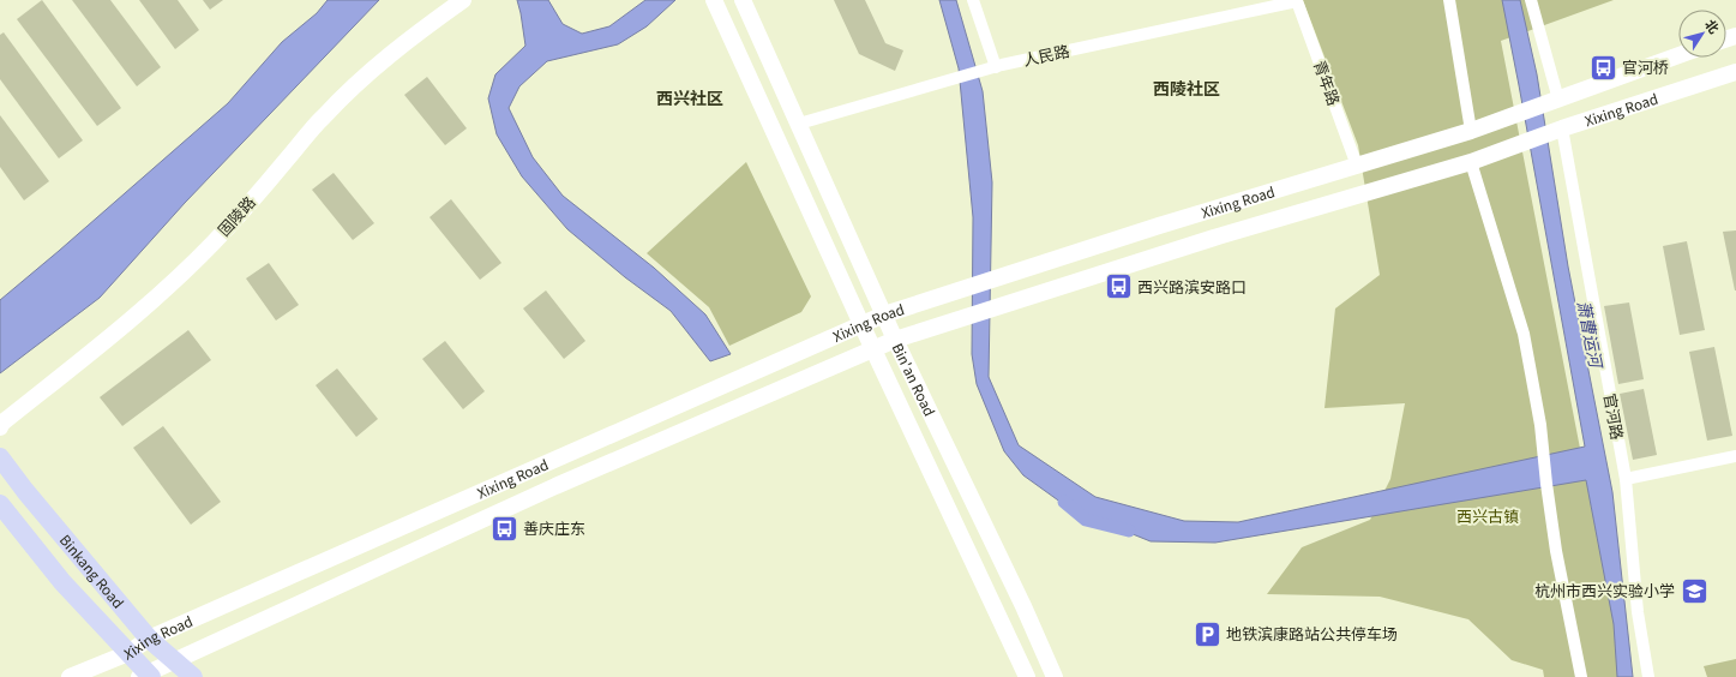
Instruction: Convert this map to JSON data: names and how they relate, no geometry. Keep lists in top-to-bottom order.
{
  "streets": {
    "main road": [
      "Xixing Road",
      "固陵路",
      "Bin'an Road",
      "Binkang Road"
    ],
    "street": ["人民路", "青年路", "官河路"]
  },
  "crossings": [
    ["人民路", "青年路"],
    ["人民路", "Bin'an Road"],
    ["青年路", "Xixing Road"],
    ["Xixing Road", "Bin'an Road"],
    ["Xixing Road", "官河路"],
    ["Xixing Road", "Binkang Road"]
  ],
  "districts": ["西陵社区", "西兴社区"],
  "water": ["萧曹运河"],
  "parks": ["西兴古镇"],
  "places": {
    "bus stop": ["官河桥", "西兴路滨安路口", "善庆庄东"],
    "school or university": ["杭州市西兴实验小学"],
    "parking": ["地铁滨康路站公共停车场"]
  },
  "north": "top right"
}
